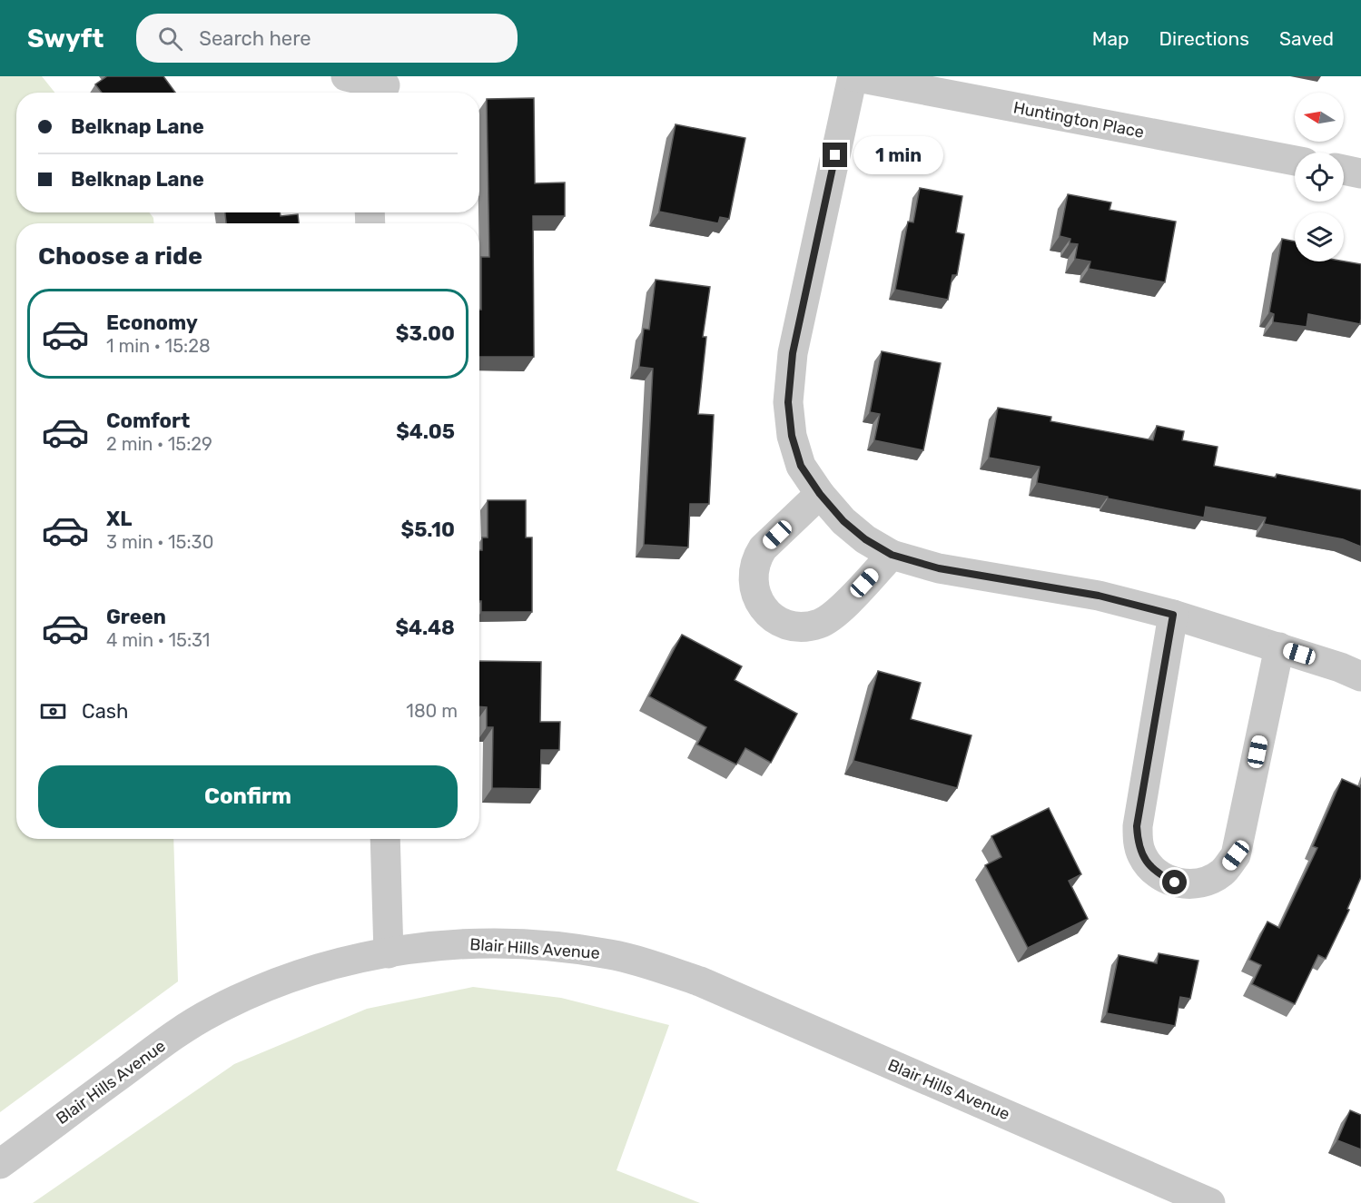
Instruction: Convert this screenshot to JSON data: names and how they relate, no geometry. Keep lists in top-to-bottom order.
{
  "streets": {
    "street": ["Huntington Place", "Blair Hills Avenue"]
  },
  "north": "left",
  "page": {
    "header": "Swyft",
    "search": "Search here",
    "nav": ["Map", "Directions", "Saved"],
    "banner": ["Belknap Lane", "Belknap Lane"],
    "bubble": "1 min",
    "heading": "Choose a ride",
    "list": [
      {
        "name": "Economy",
        "note": "1 min · 15:28",
        "value": "$3.00"
      },
      {
        "name": "Comfort",
        "note": "2 min · 15:29",
        "value": "$4.05"
      },
      {
        "name": "XL",
        "note": "3 min · 15:30",
        "value": "$5.10"
      },
      {
        "name": "Green",
        "note": "4 min · 15:31",
        "value": "$4.48"
      }
    ],
    "pay": ["Cash", "180 m"],
    "buttons": "Confirm"
  }
}
